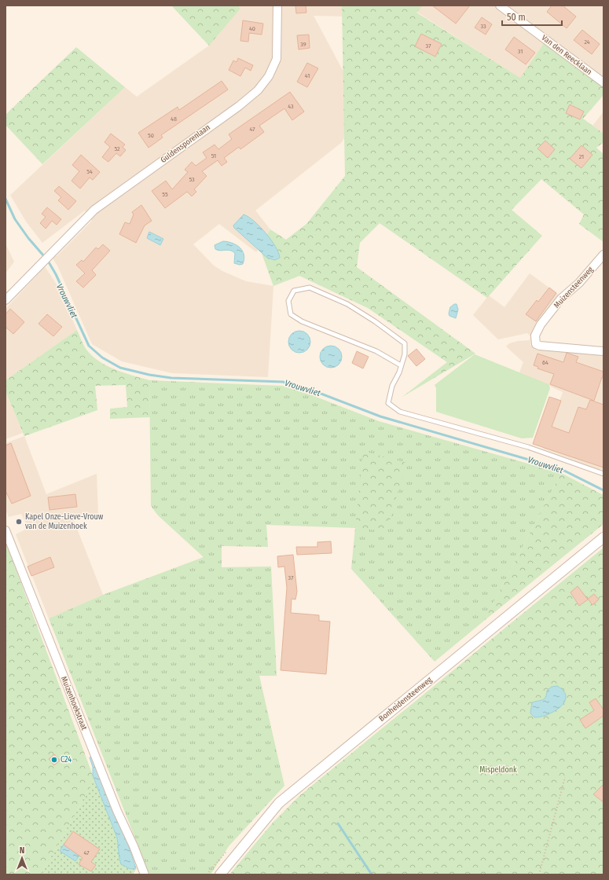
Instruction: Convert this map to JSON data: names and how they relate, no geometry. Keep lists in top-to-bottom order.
{
  "streets": {
    "street": [
      "Van den Reecklaan",
      "Guldensporenlaan",
      "Muizensteenweg",
      "Bonheidensteenweg",
      "Muizenhoekstraat"
    ]
  },
  "water": ["Vrouwvliet"],
  "parks": ["Mispeldonk"],
  "places": ["Kapel Onze-Lieve-Vrouw van de Muizenhoek", "C24"],
  "house_numbers": [
    "33",
    "40",
    "24",
    "39",
    "37",
    "31",
    "41",
    "43",
    "48",
    "47",
    "50",
    "52",
    "51",
    "21",
    "54",
    "53",
    "55",
    "64",
    "37",
    "47"
  ],
  "scale_bar": "50 m",
  "north": "top"
}
